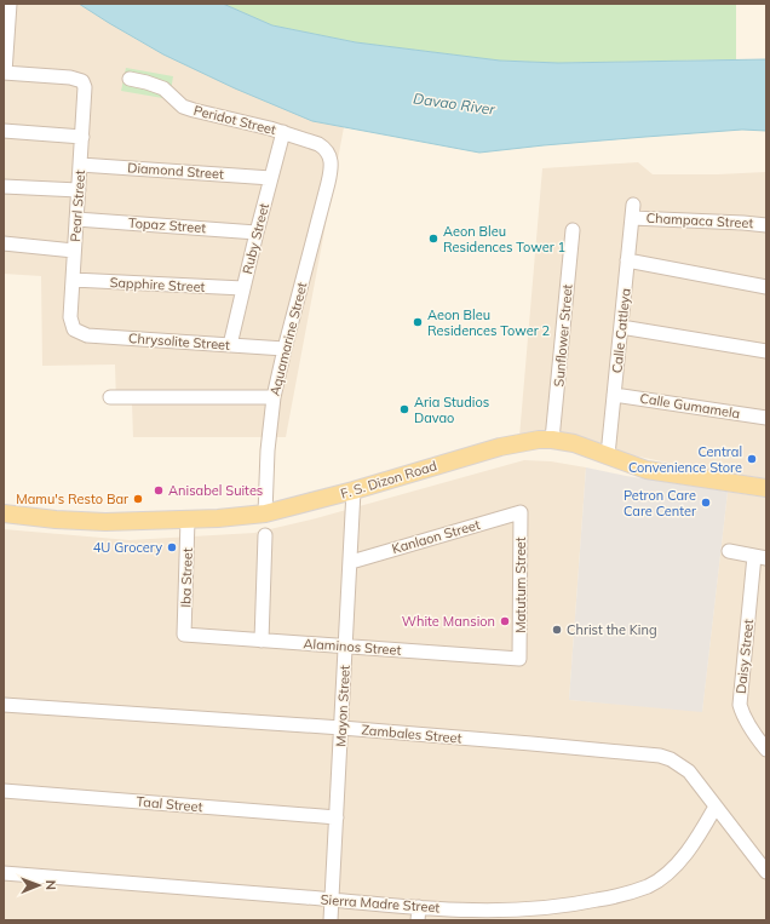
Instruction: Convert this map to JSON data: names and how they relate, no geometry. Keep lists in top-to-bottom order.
{
  "streets": {
    "main road": ["F. S. Dizon Road"],
    "street": [
      "Peridot Street",
      "Diamond Street",
      "Pearl Street",
      "Champaca Street",
      "Topaz Street",
      "Ruby Street",
      "Sapphire Street",
      "Calle Cattleya",
      "Sunflower Street",
      "Aquamarine Street",
      "Chrysolite Street",
      "Calle Gumamela",
      "Kanlaon Street",
      "Iba Street",
      "Matutum Street",
      "Alaminos Street",
      "Daisy Street",
      "Mayon Street",
      "Zambales Street",
      "Taal Street",
      "Sierra Madre Street"
    ]
  },
  "crossings": [
    ["Peridot Street", "Ruby Street"],
    ["Peridot Street", "Aquamarine Street"],
    ["Diamond Street", "Pearl Street"],
    ["Diamond Street", "Ruby Street"],
    ["Pearl Street", "Topaz Street"],
    ["Pearl Street", "Sapphire Street"],
    ["Pearl Street", "Chrysolite Street"],
    ["Champaca Street", "Calle Cattleya"],
    ["Topaz Street", "Ruby Street"],
    ["Ruby Street", "Sapphire Street"],
    ["Ruby Street", "Chrysolite Street"],
    ["Calle Cattleya", "Calle Gumamela"],
    ["Calle Cattleya", "F. S. Dizon Road"],
    ["Sunflower Street", "F. S. Dizon Road"],
    ["Aquamarine Street", "Chrysolite Street"],
    ["Aquamarine Street", "F. S. Dizon Road"],
    ["F. S. Dizon Road", "Iba Street"],
    ["F. S. Dizon Road", "Mayon Street"],
    ["Kanlaon Street", "Matutum Street"],
    ["Kanlaon Street", "Mayon Street"],
    ["Iba Street", "Alaminos Street"],
    ["Matutum Street", "Alaminos Street"],
    ["Alaminos Street", "Mayon Street"],
    ["Mayon Street", "Zambales Street"],
    ["Mayon Street", "Taal Street"],
    ["Mayon Street", "Sierra Madre Street"],
    ["Zambales Street", "Sierra Madre Street"]
  ],
  "water": ["Davao River"],
  "places": [
    "Aeon Bleu Residences Tower 1",
    "Aeon Bleu Residences Tower 2",
    "Aria Studios Davao",
    "Central Convenience Store",
    "Anisabel Suites",
    "Mamu's Resto Bar",
    "Petron Care Care Center",
    "4U Grocery",
    "White Mansion",
    "Christ the King"
  ],
  "north": "right"
}
